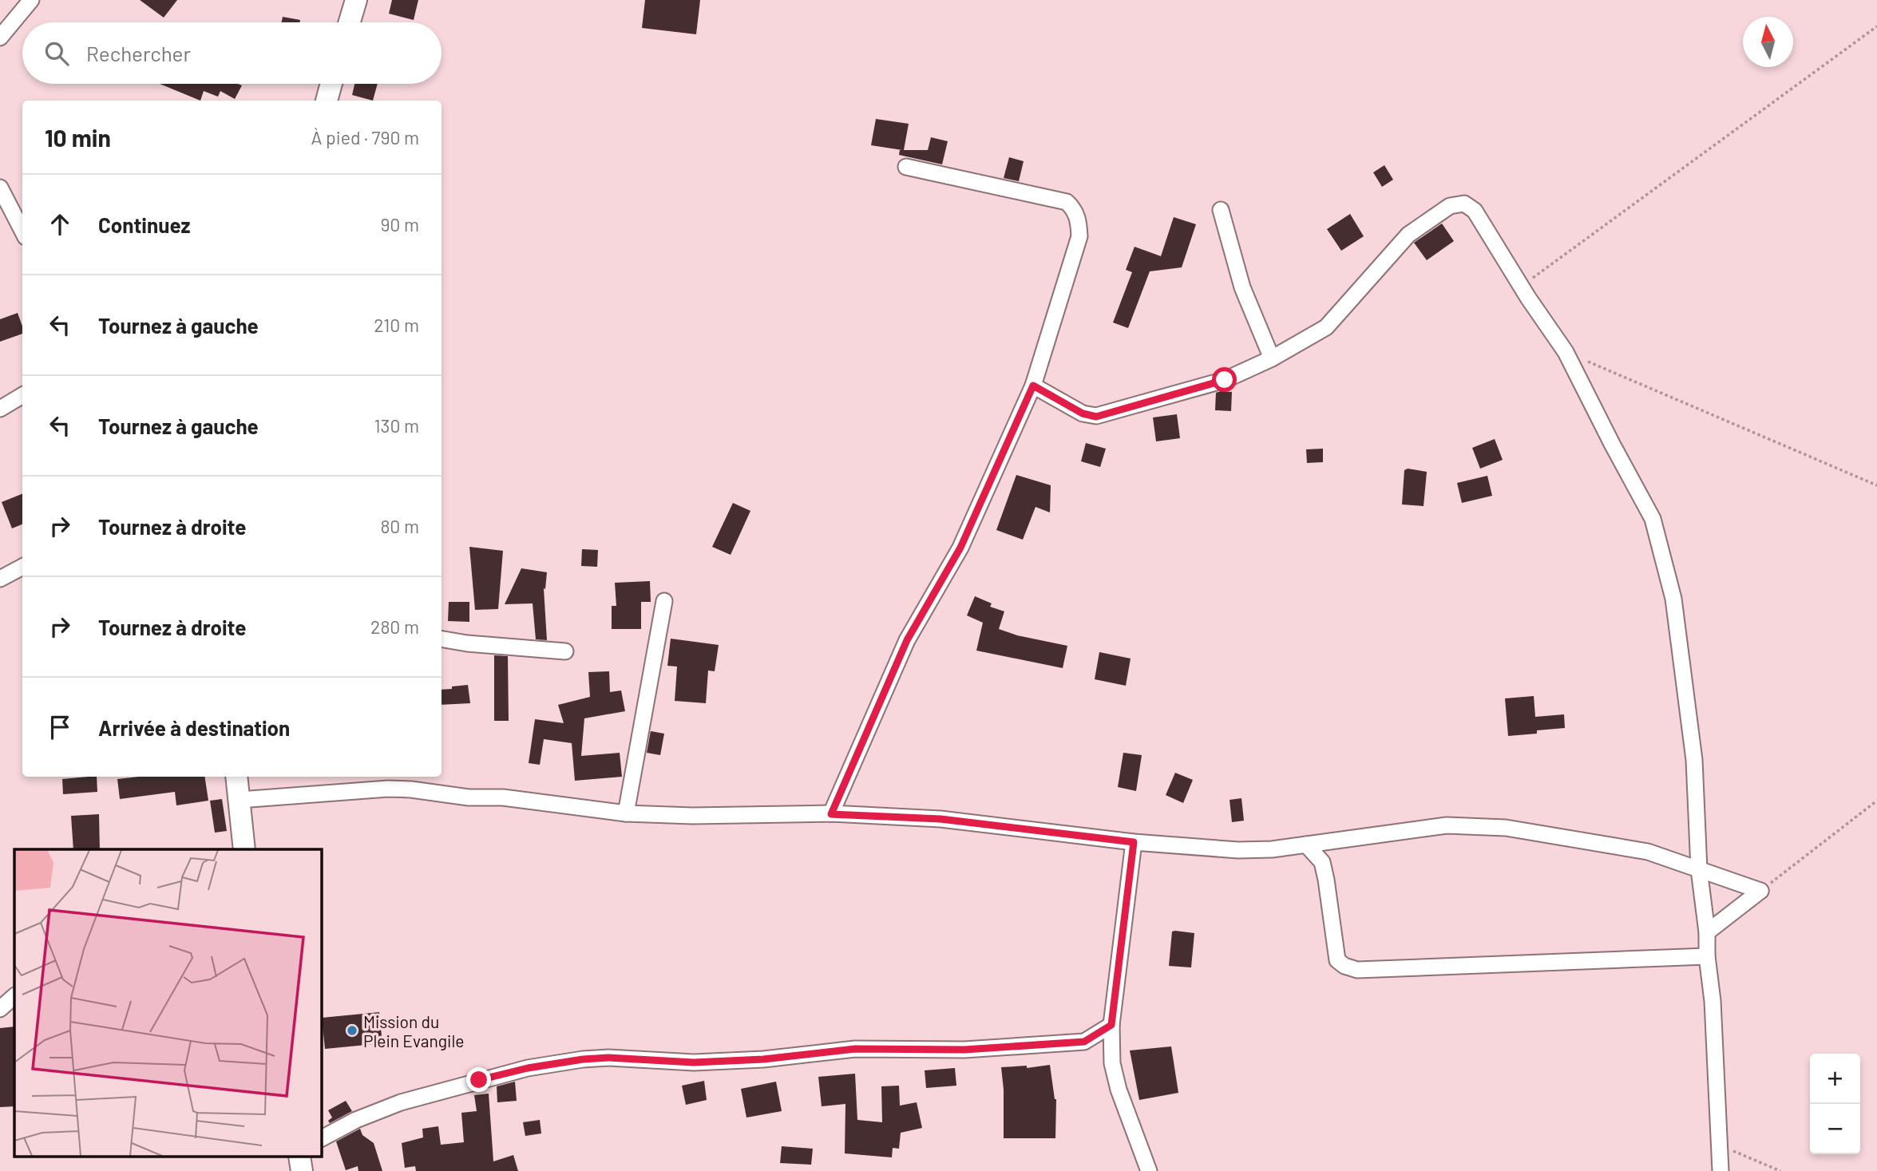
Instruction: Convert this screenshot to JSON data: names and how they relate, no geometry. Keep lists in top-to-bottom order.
{
  "places": ["Mission du Plein Evangile"],
  "north": "top",
  "page": {
    "search": "Rechercher",
    "heading": ["10 min", "À pied · 790 m"],
    "list": [
      ["Continuez", "90 m"],
      ["Tournez à gauche", "210 m"],
      ["Tournez à gauche", "130 m"],
      ["Tournez à droite", "80 m"],
      ["Tournez à droite", "280 m"],
      "Arrivée à destination"
    ],
    "map_buttons": ["+", "−"]
  }
}
